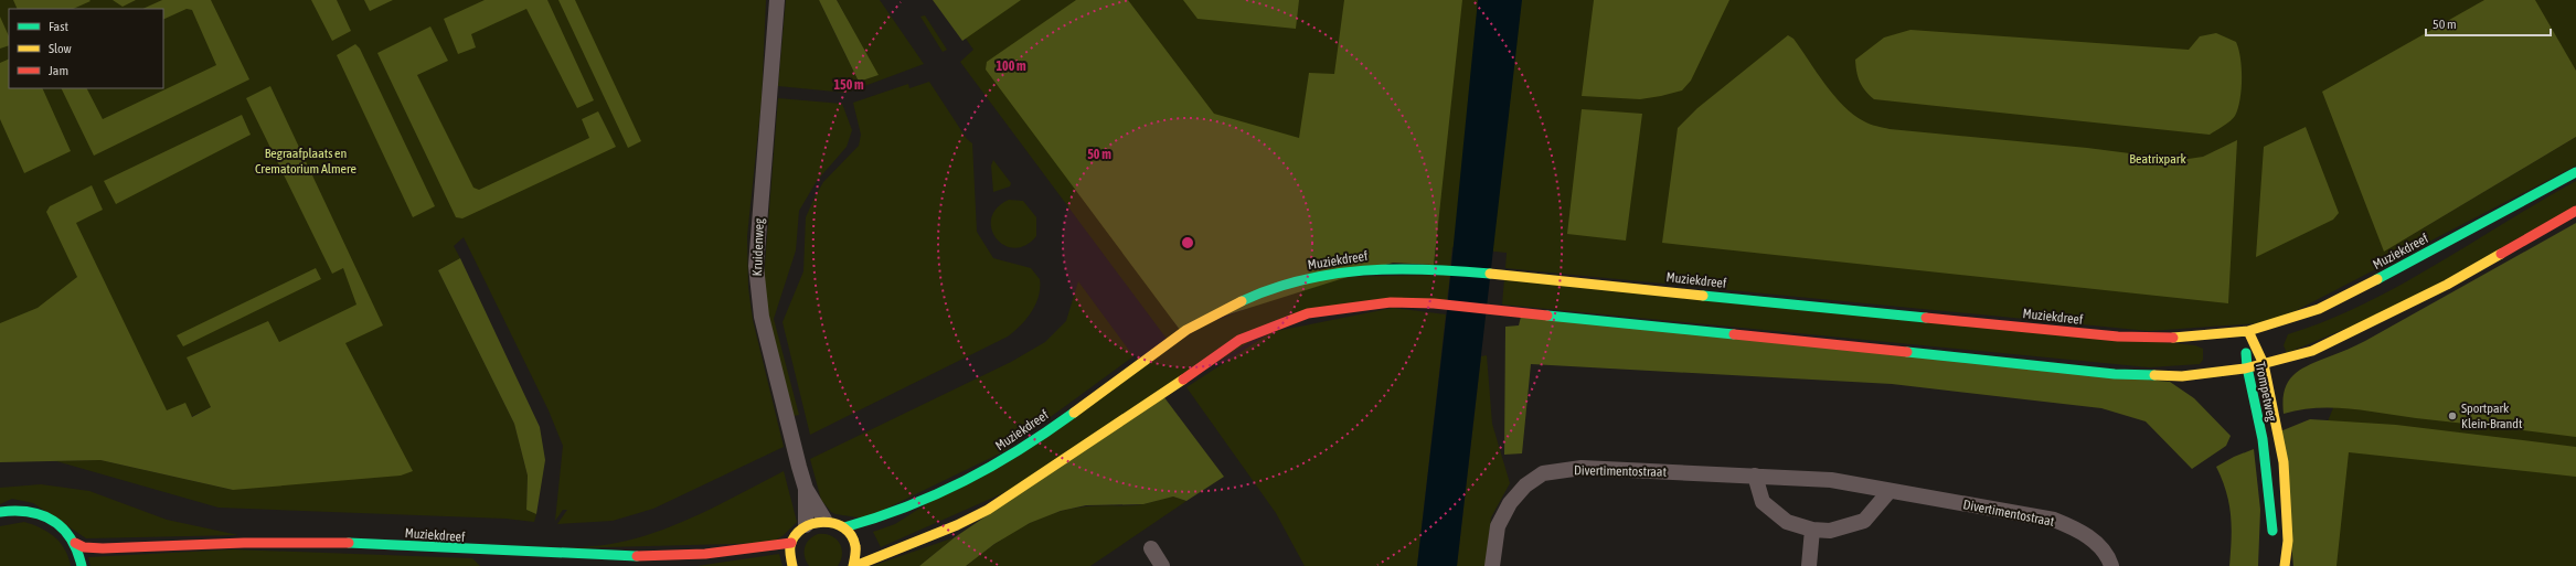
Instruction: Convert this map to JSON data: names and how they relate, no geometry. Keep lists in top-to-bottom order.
{
  "streets": {
    "main road": ["Muziekdreef", "Trompetweg"],
    "street": ["Kruidenweg", "Divertimentostraat"]
  },
  "crossings": [
    ["Muziekdreef", "Trompetweg"]
  ],
  "parks": ["Begraafplaats en Crematorium Almere", "Beatrixpark"],
  "places": ["Sportpark Klein-Brandt"],
  "legend": ["Fast", "Slow", "Jam"],
  "scale_bar": "50 m",
  "rings": ["100 m", "150 m", "50 m"]
}
